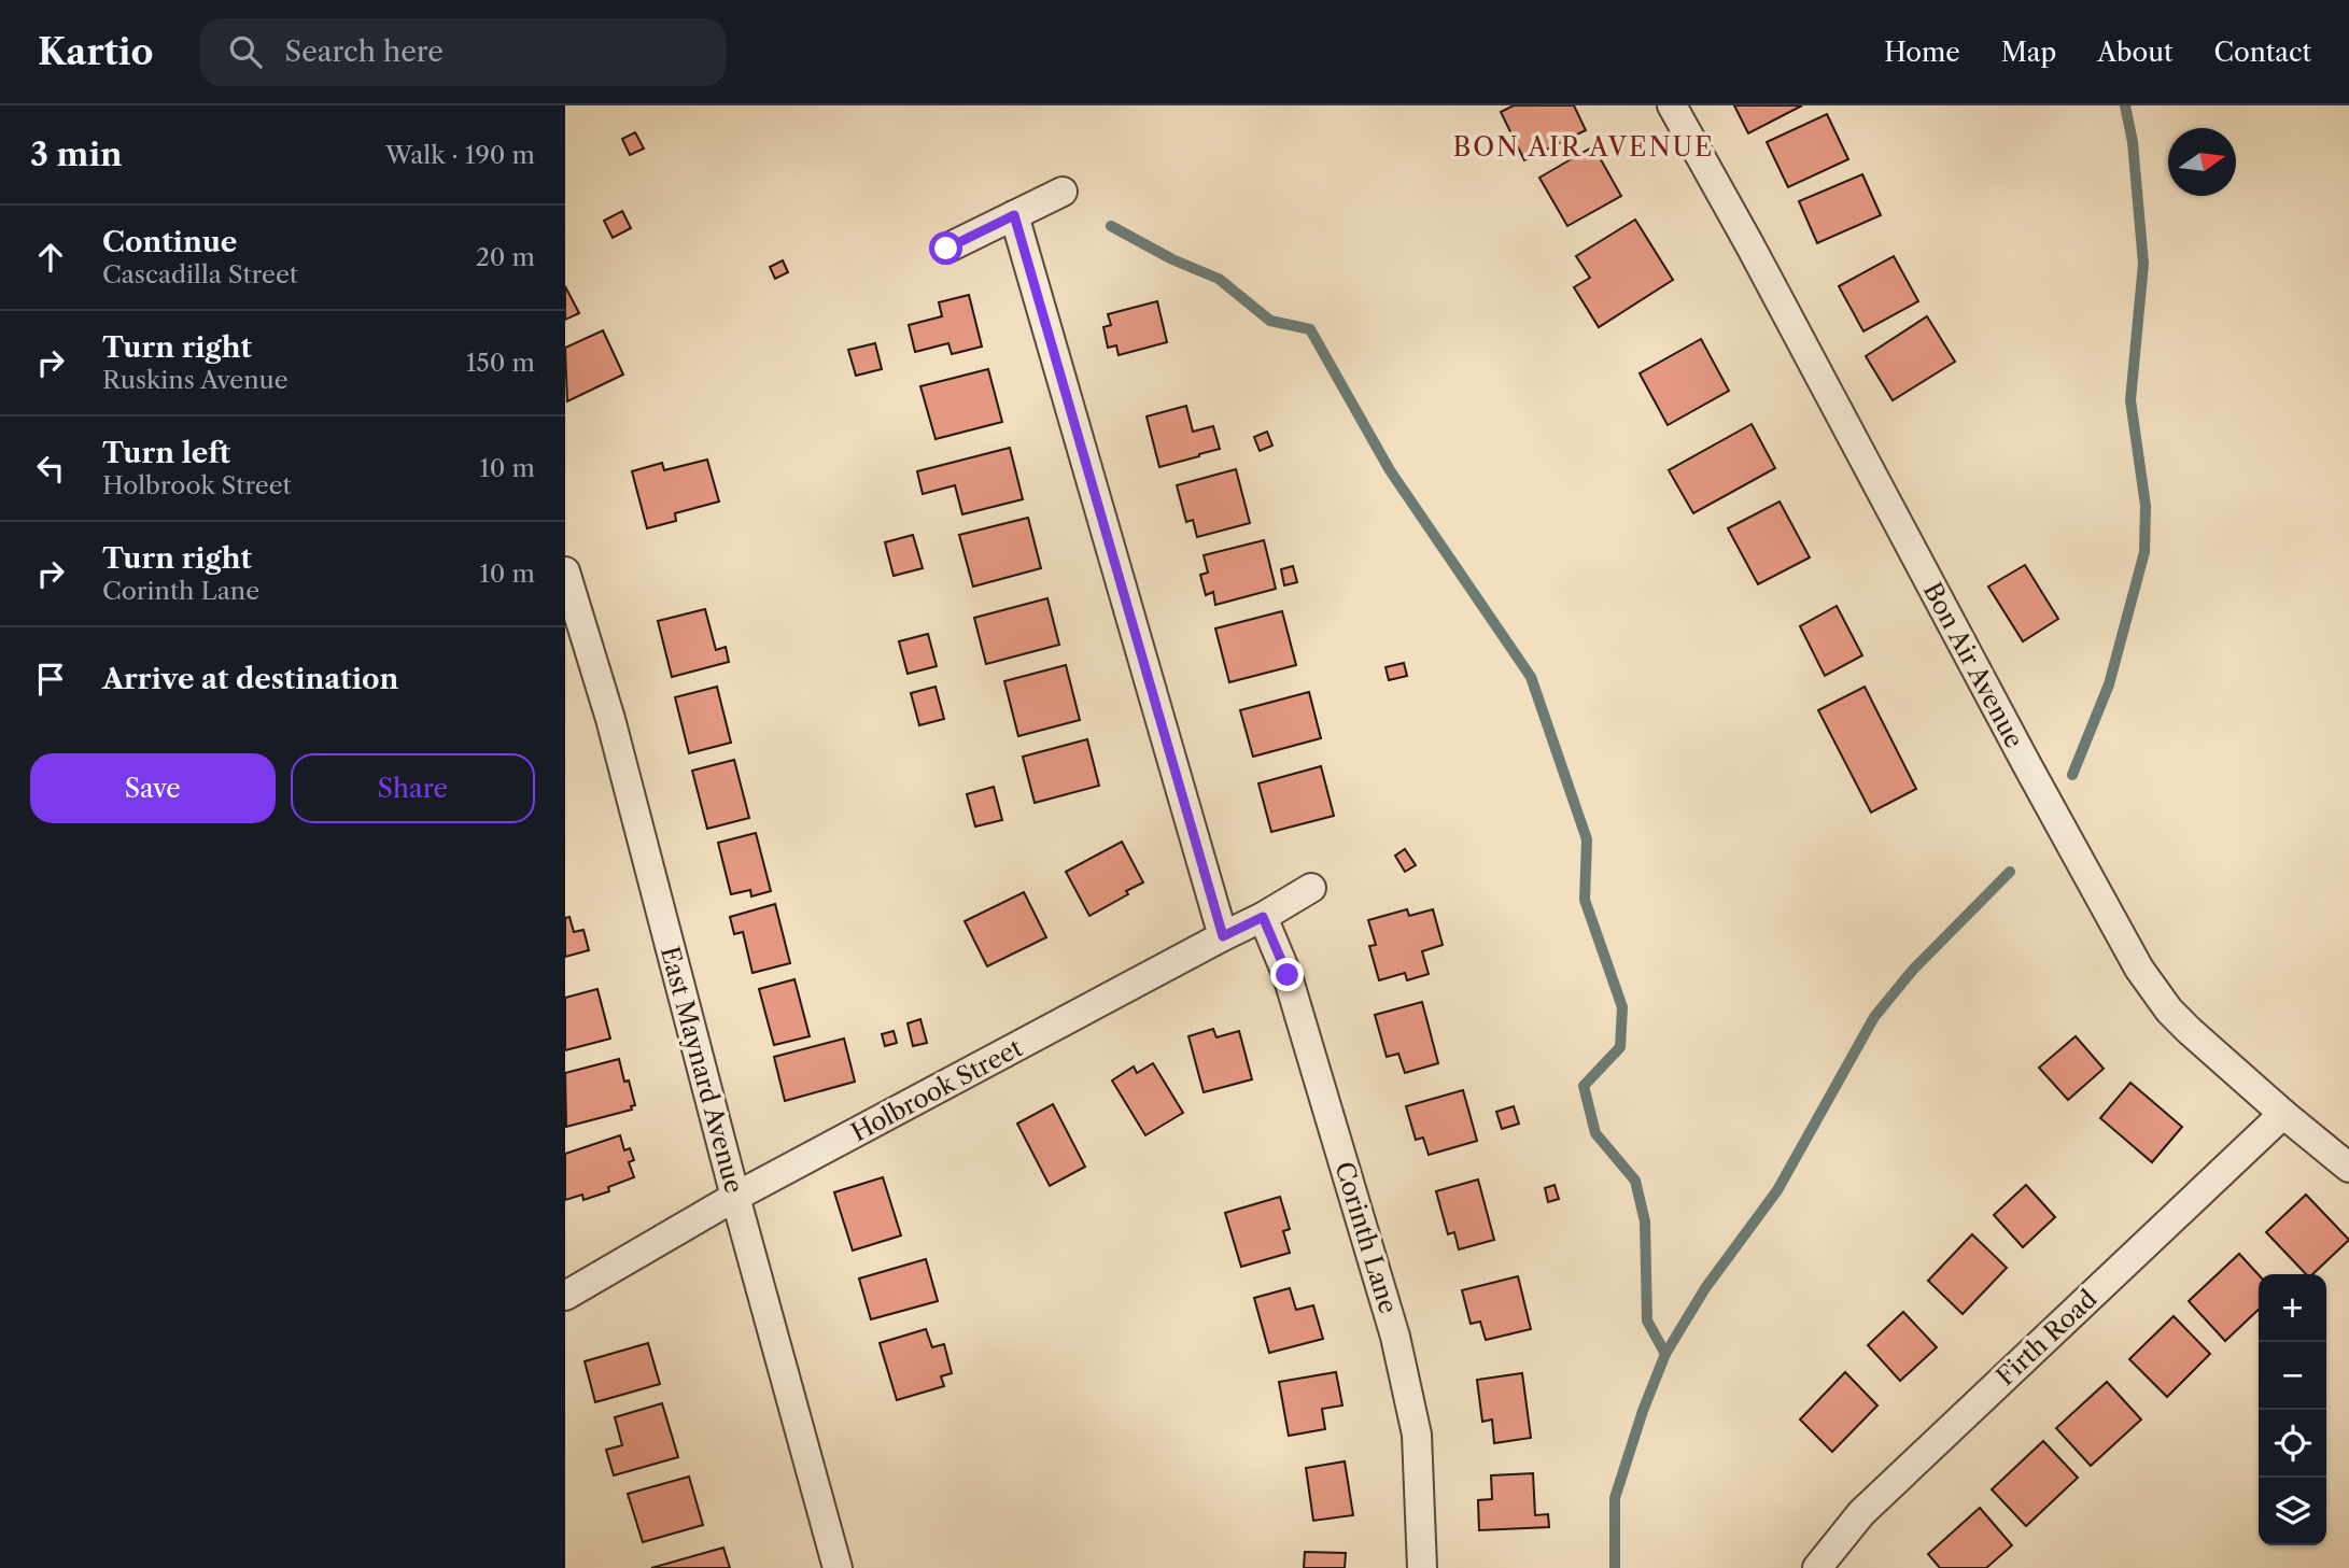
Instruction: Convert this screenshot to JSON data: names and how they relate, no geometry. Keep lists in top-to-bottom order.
{
  "streets": {
    "street": [
      "Bon Air Avenue",
      "East Maynard Avenue",
      "Holbrook Street",
      "Corinth Lane",
      "Firth Road"
    ]
  },
  "crossings": [
    ["Bon Air Avenue", "Firth Road"],
    ["East Maynard Avenue", "Holbrook Street"],
    ["Holbrook Street", "Corinth Lane"]
  ],
  "districts": ["BON AIR AVENUE"],
  "north": "right",
  "page": {
    "header": "Kartio",
    "search": "Search here",
    "nav": [
      "Home",
      "Map",
      "About",
      "Contact"
    ],
    "heading": ["3 min", "Walk · 190 m"],
    "list": [
      ["Continue", "Cascadilla Street", "20 m"],
      ["Turn right", "Ruskins Avenue", "150 m"],
      ["Turn left", "Holbrook Street", "10 m"],
      ["Turn right", "Corinth Lane", "10 m"],
      "Arrive at destination"
    ],
    "buttons": ["Save", "Share"],
    "map_buttons": ["+", "−"]
  }
}
